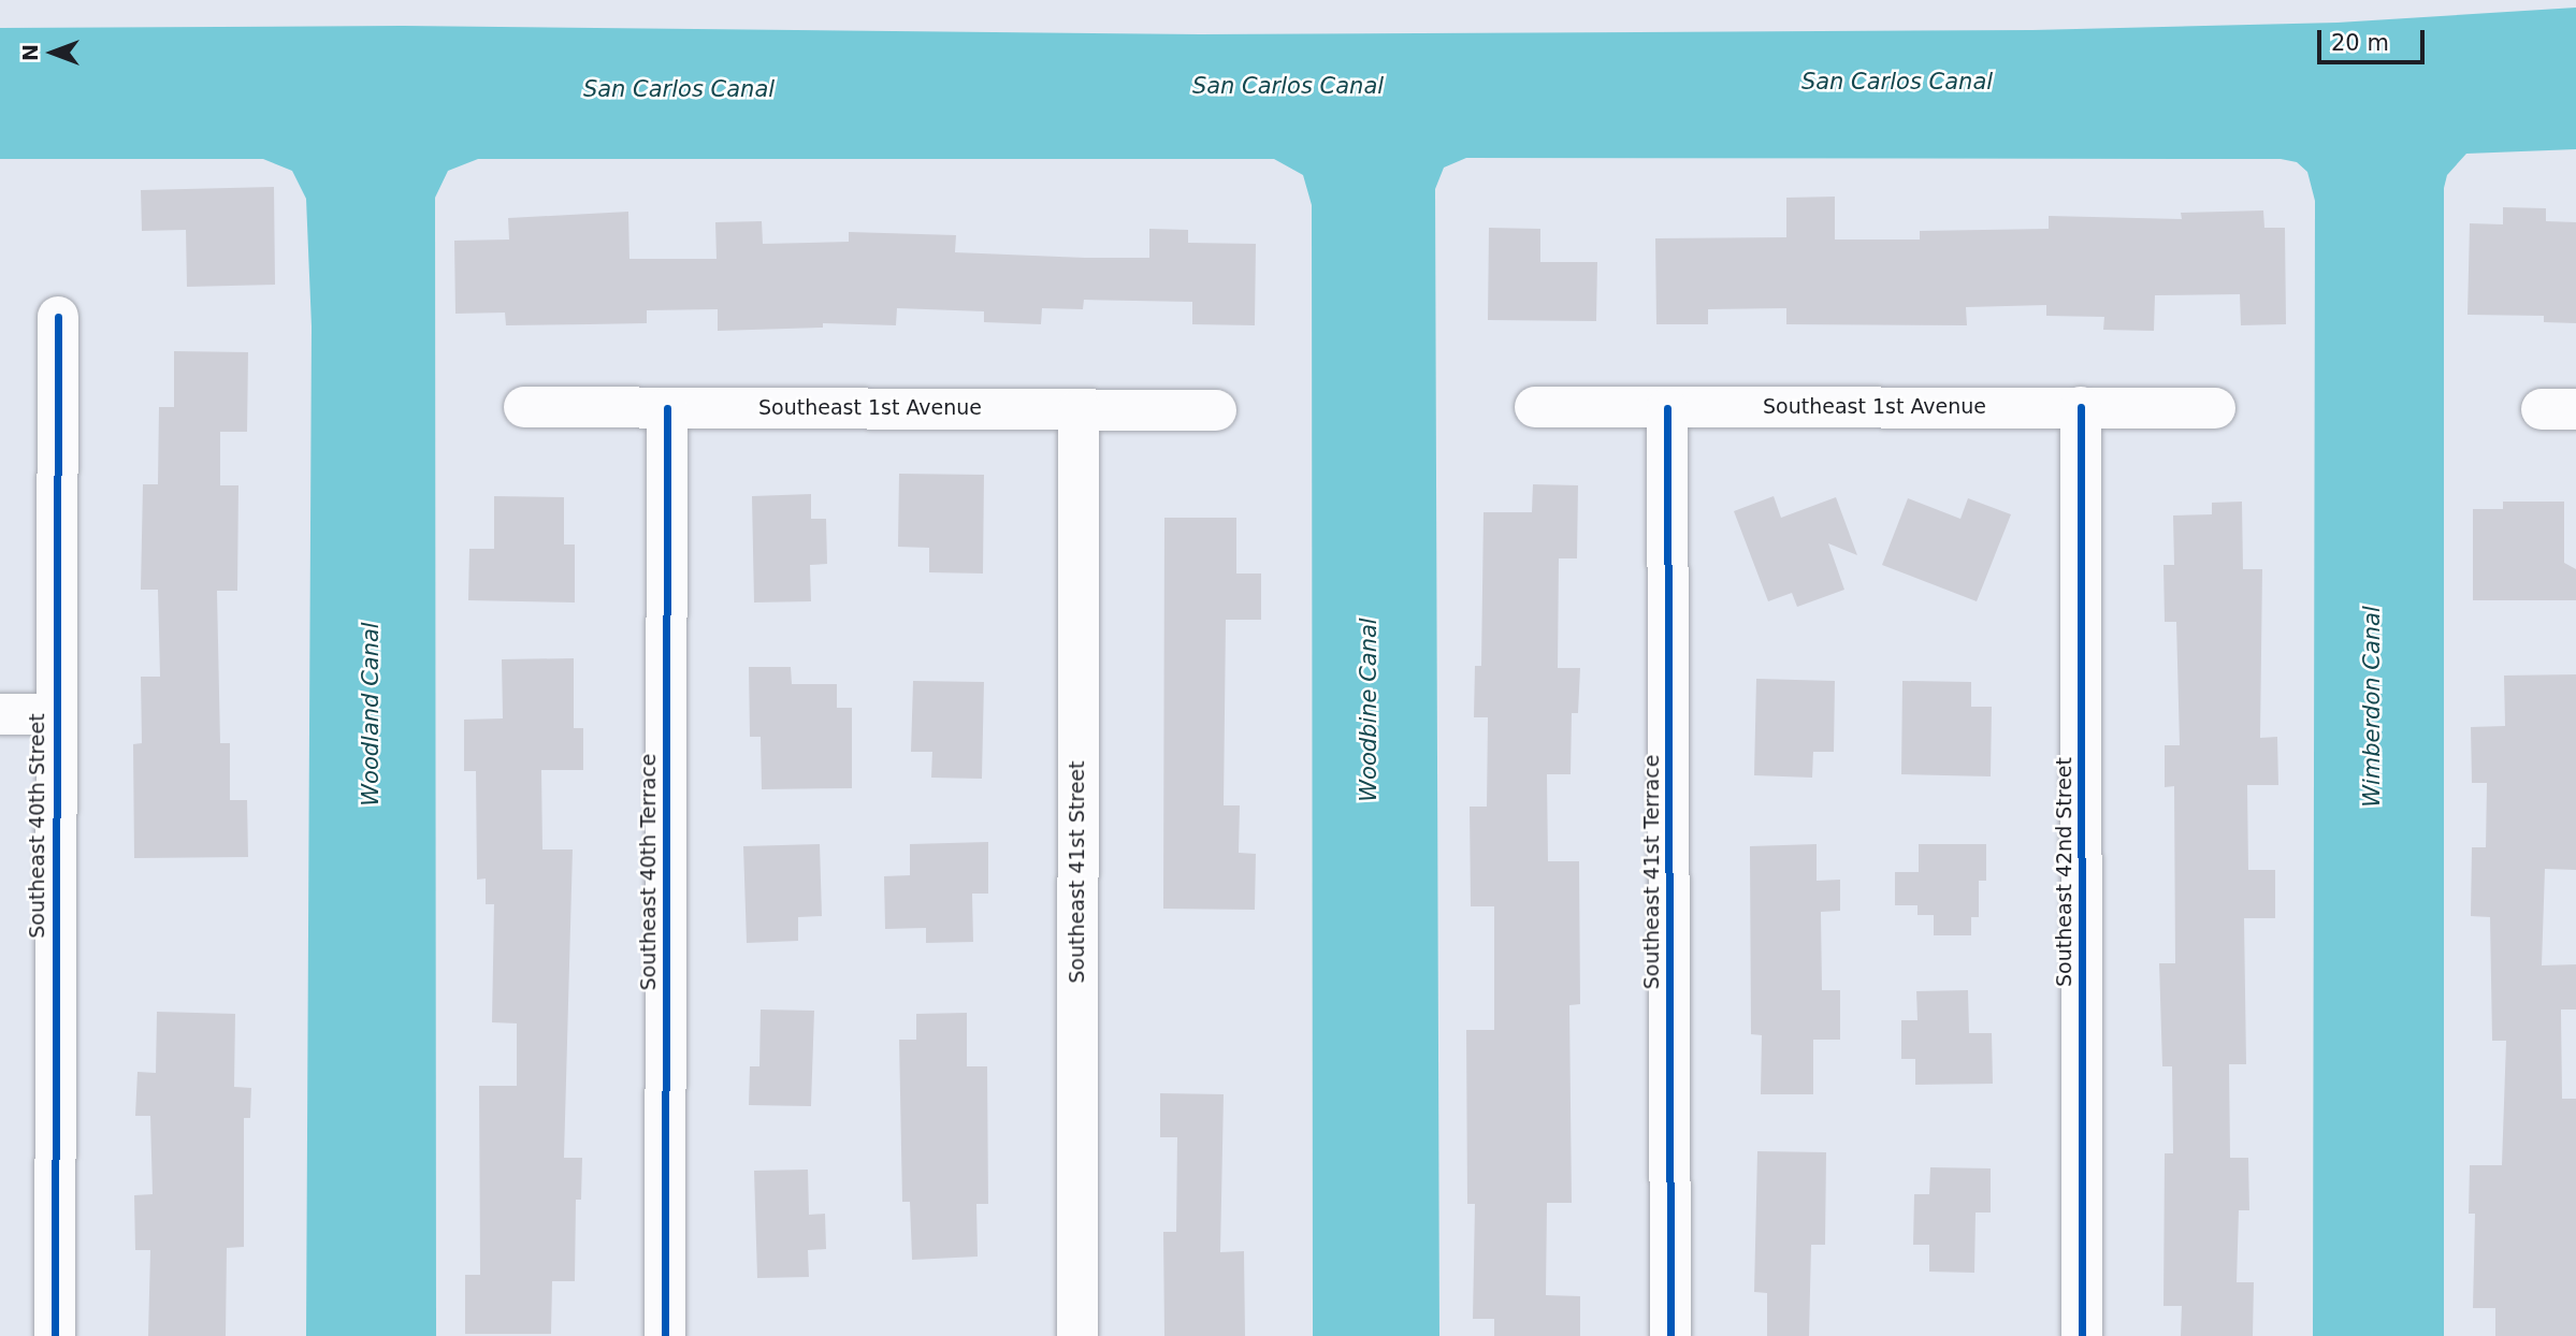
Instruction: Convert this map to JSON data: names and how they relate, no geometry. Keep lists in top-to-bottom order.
{
  "streets": {
    "street": [
      "Southeast 1st Avenue",
      "Southeast 40th Street",
      "Southeast 40th Terrace",
      "Southeast 41st Street",
      "Southeast 41st Terrace",
      "Southeast 42nd Street"
    ]
  },
  "crossings": [
    ["Southeast 1st Avenue", "Southeast 40th Terrace"],
    ["Southeast 1st Avenue", "Southeast 41st Street"],
    ["Southeast 1st Avenue", "Southeast 41st Terrace"],
    ["Southeast 1st Avenue", "Southeast 42nd Street"]
  ],
  "water": [
    "San Carlos Canal",
    "Wimberdon Canal",
    "Woodbine Canal",
    "Woodland Canal"
  ],
  "scale_bar": "20 m",
  "north": "left"
}
